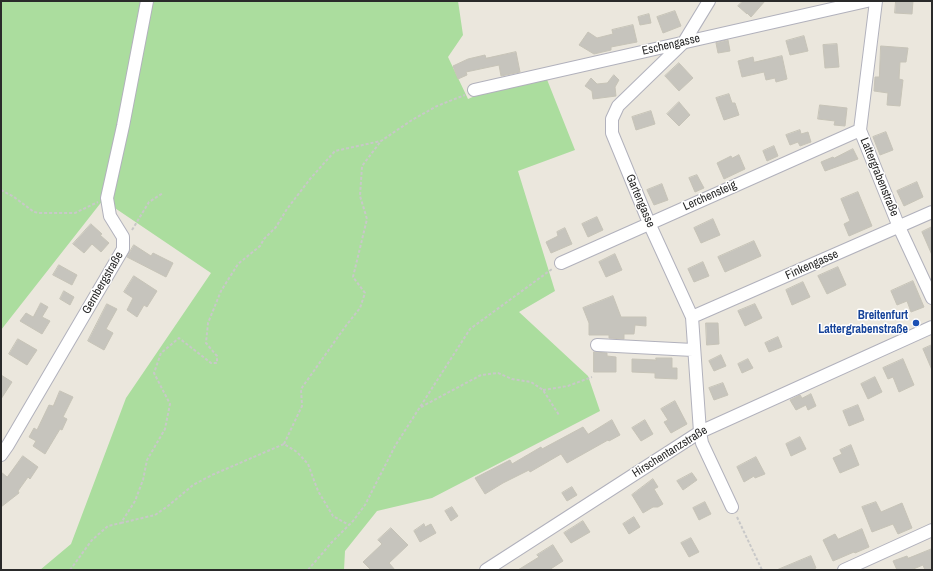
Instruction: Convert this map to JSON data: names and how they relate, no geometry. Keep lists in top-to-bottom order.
{
  "streets": {
    "street": [
      "Eschengasse",
      "Lattergrabenstraße",
      "Lerchensteig",
      "Gartengasse",
      "Finkengasse",
      "Gernbergstraße",
      "Hirschentanzstraße"
    ]
  },
  "crossings": [
    ["Eschengasse", "Gartengasse"],
    ["Lattergrabenstraße", "Lerchensteig"],
    ["Lattergrabenstraße", "Finkengasse"],
    ["Lerchensteig", "Gartengasse"],
    ["Gartengasse", "Finkengasse"],
    ["Gartengasse", "Hirschentanzstraße"]
  ],
  "places": ["Breitenfurt Lattergrabenstraße"]
}
